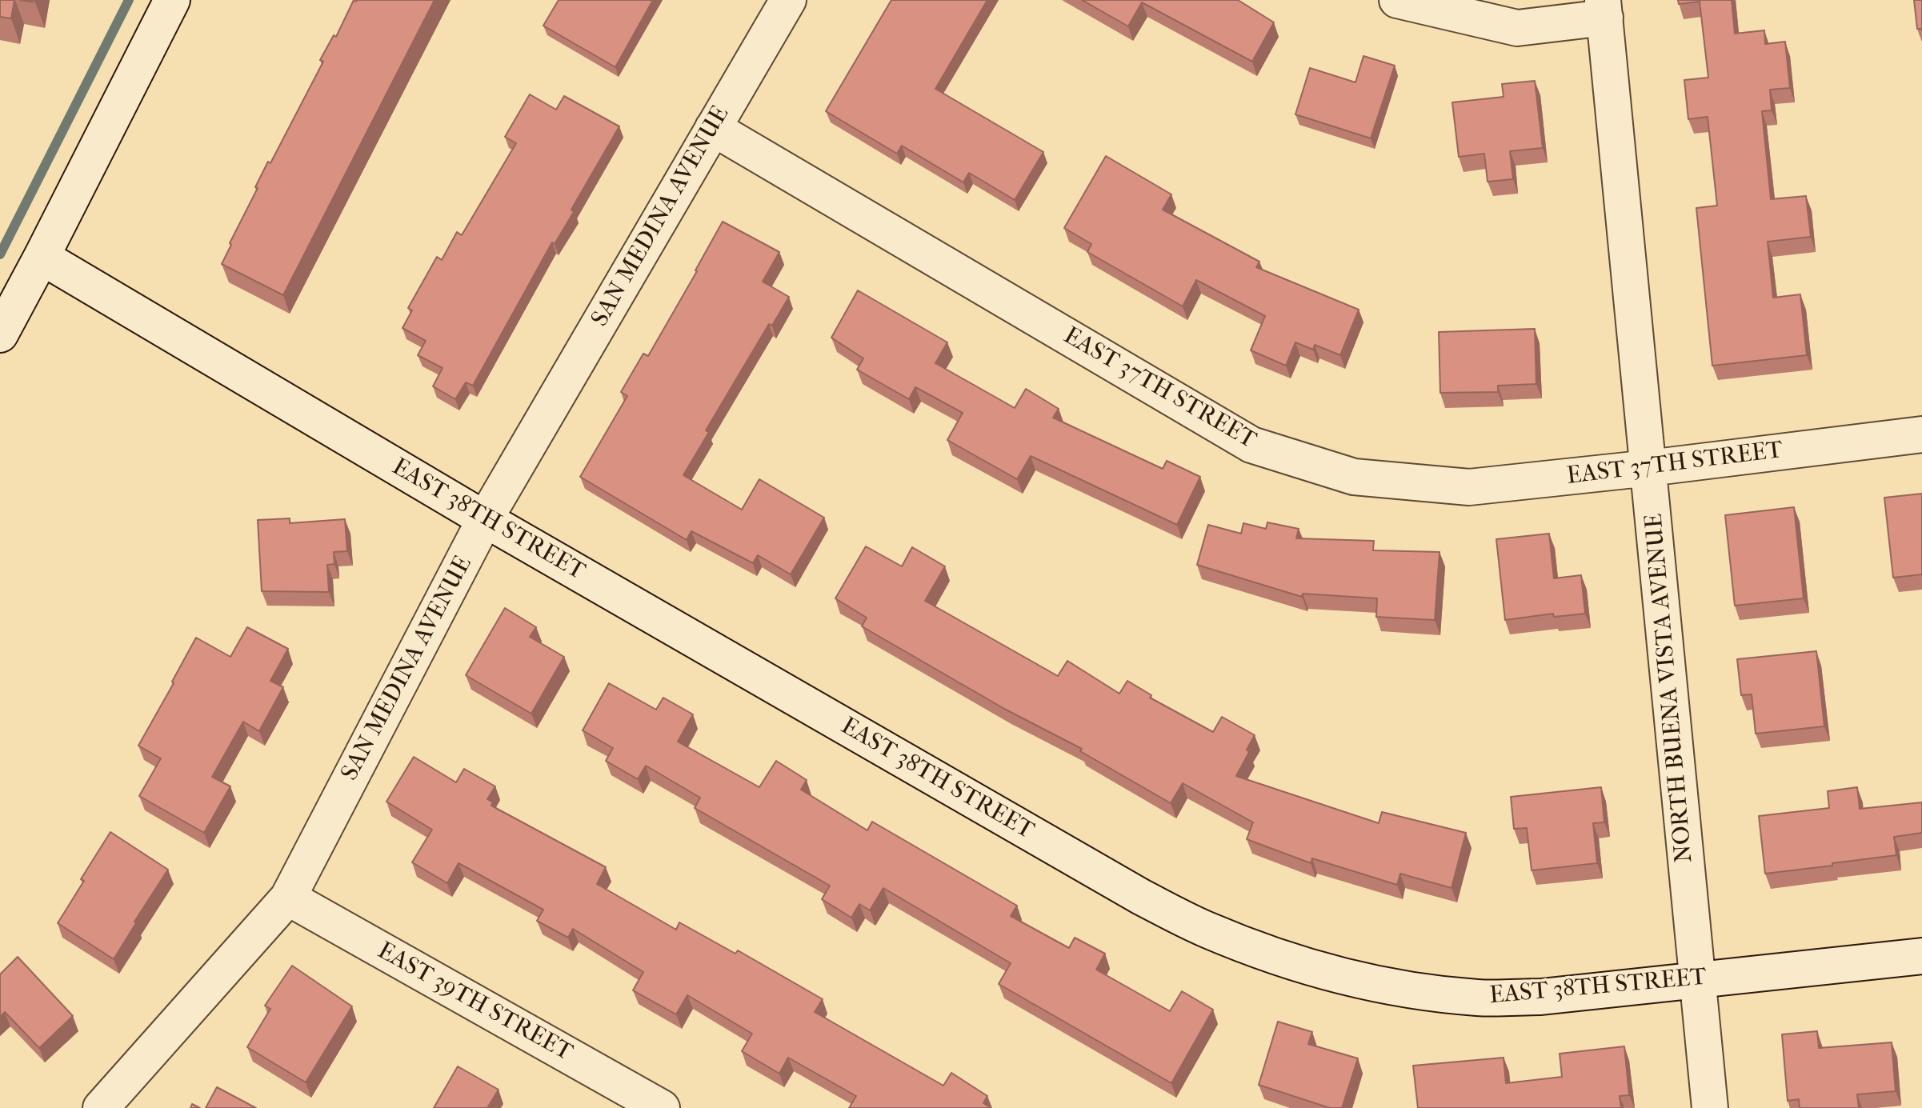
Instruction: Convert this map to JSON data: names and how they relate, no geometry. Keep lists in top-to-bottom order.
{
  "streets": {
    "street": [
      "SAN MEDINA AVENUE",
      "EAST 37TH STREET",
      "EAST 38TH STREET",
      "NORTH BUENA VISTA AVENUE",
      "EAST 39TH STREET"
    ]
  },
  "crossings": [
    ["SAN MEDINA AVENUE", "EAST 37TH STREET"],
    ["SAN MEDINA AVENUE", "EAST 38TH STREET"],
    ["SAN MEDINA AVENUE", "EAST 39TH STREET"],
    ["EAST 37TH STREET", "NORTH BUENA VISTA AVENUE"],
    ["EAST 38TH STREET", "NORTH BUENA VISTA AVENUE"]
  ]
}
